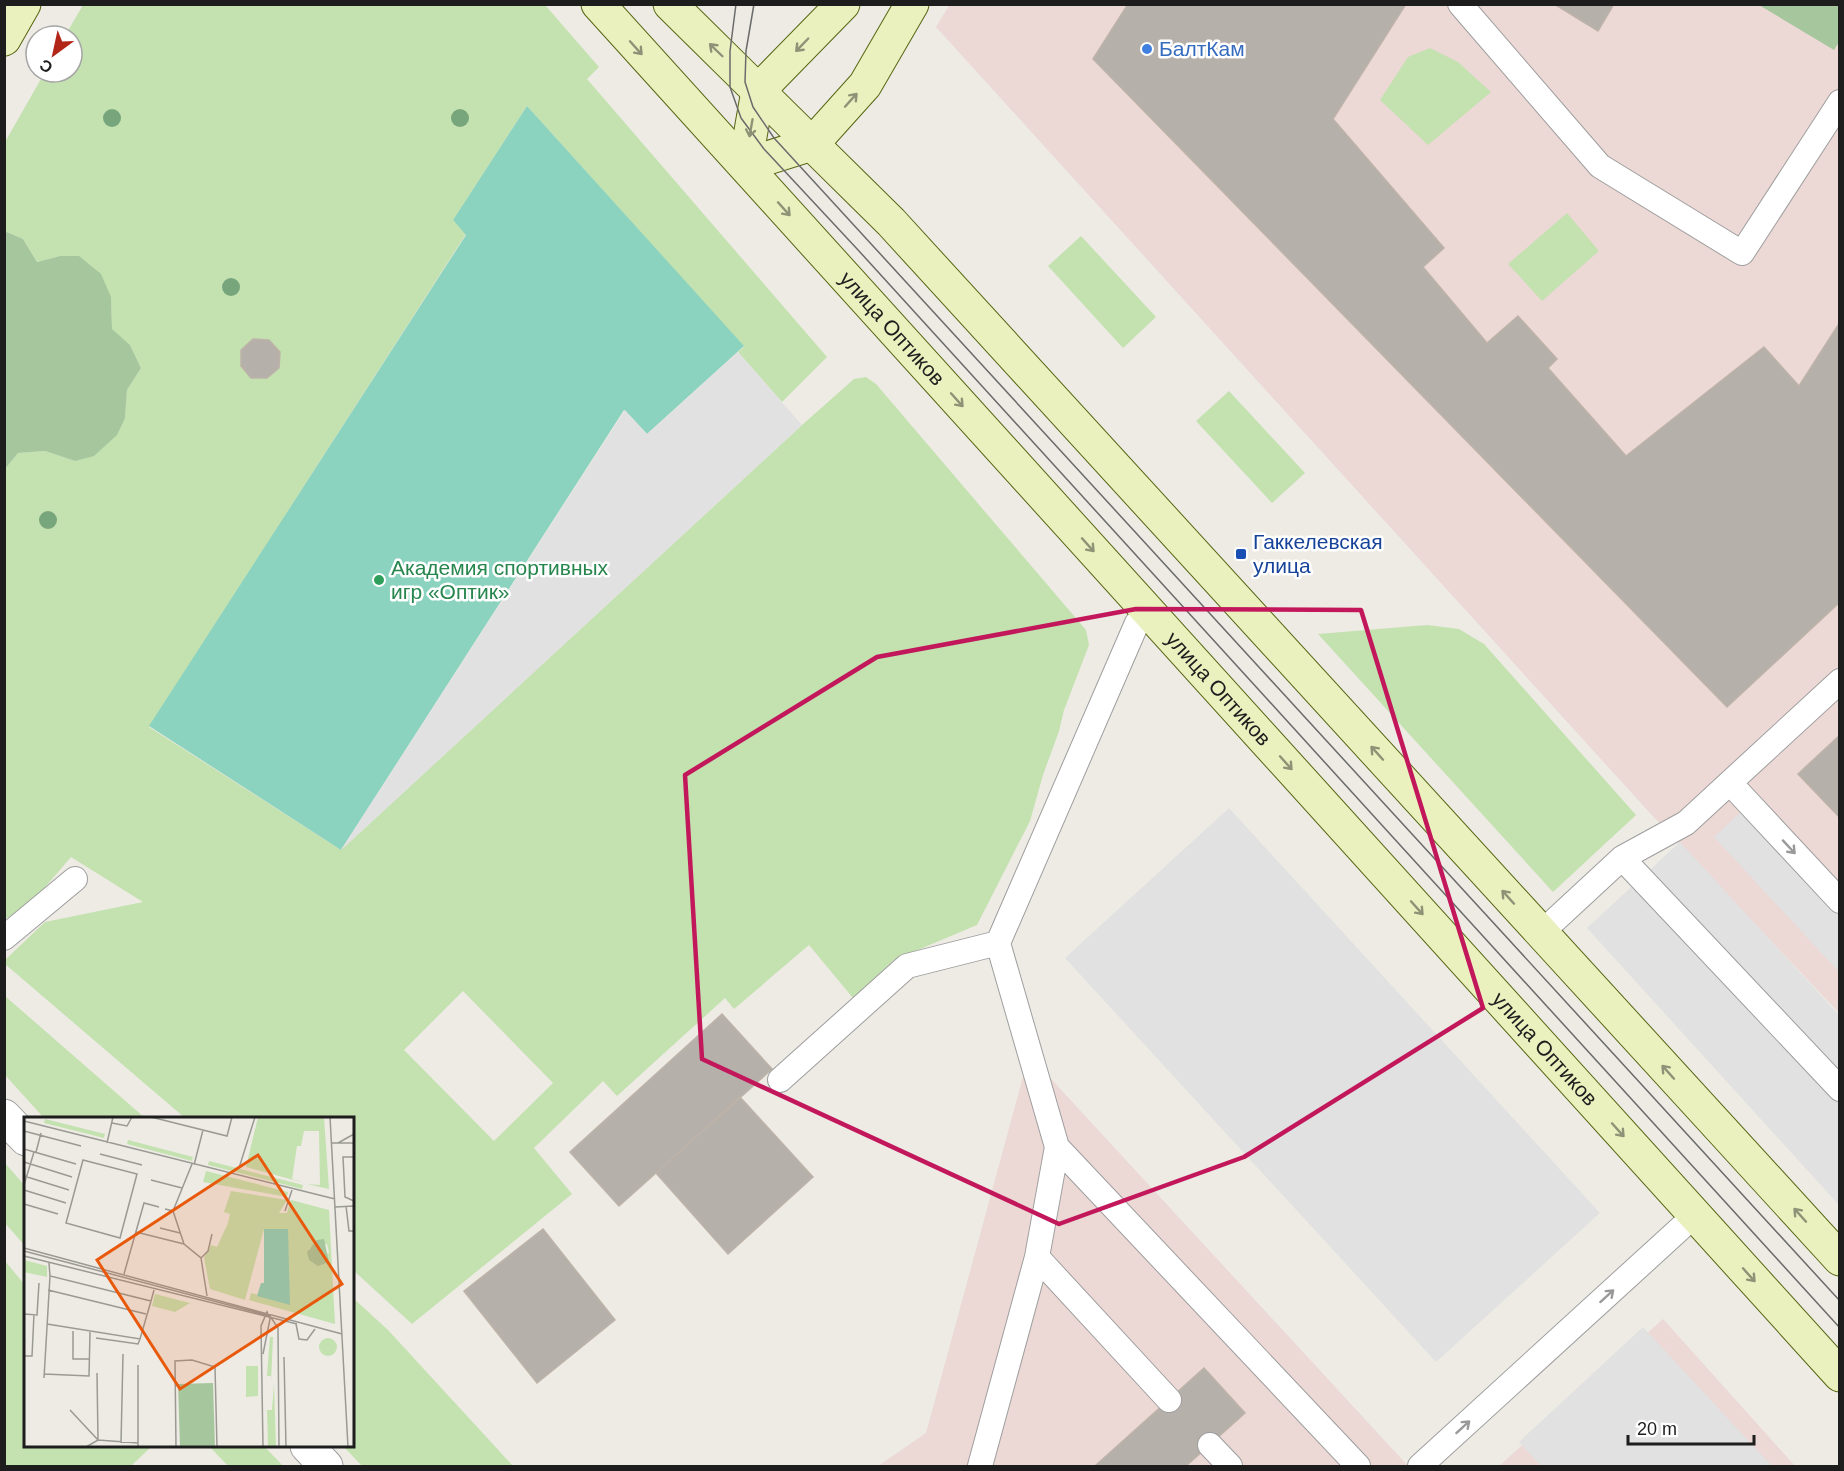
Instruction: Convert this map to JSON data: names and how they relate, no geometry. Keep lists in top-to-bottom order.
{
  "streets": {
    "main road": ["улица Оптиков"]
  },
  "places": {
    "other": ["БалтКам", "Академия спортивных игр «Оптик»"],
    "transit": ["Гаккелевская улица"]
  },
  "scale_bar": "20 m",
  "north": "bottom left"
}
